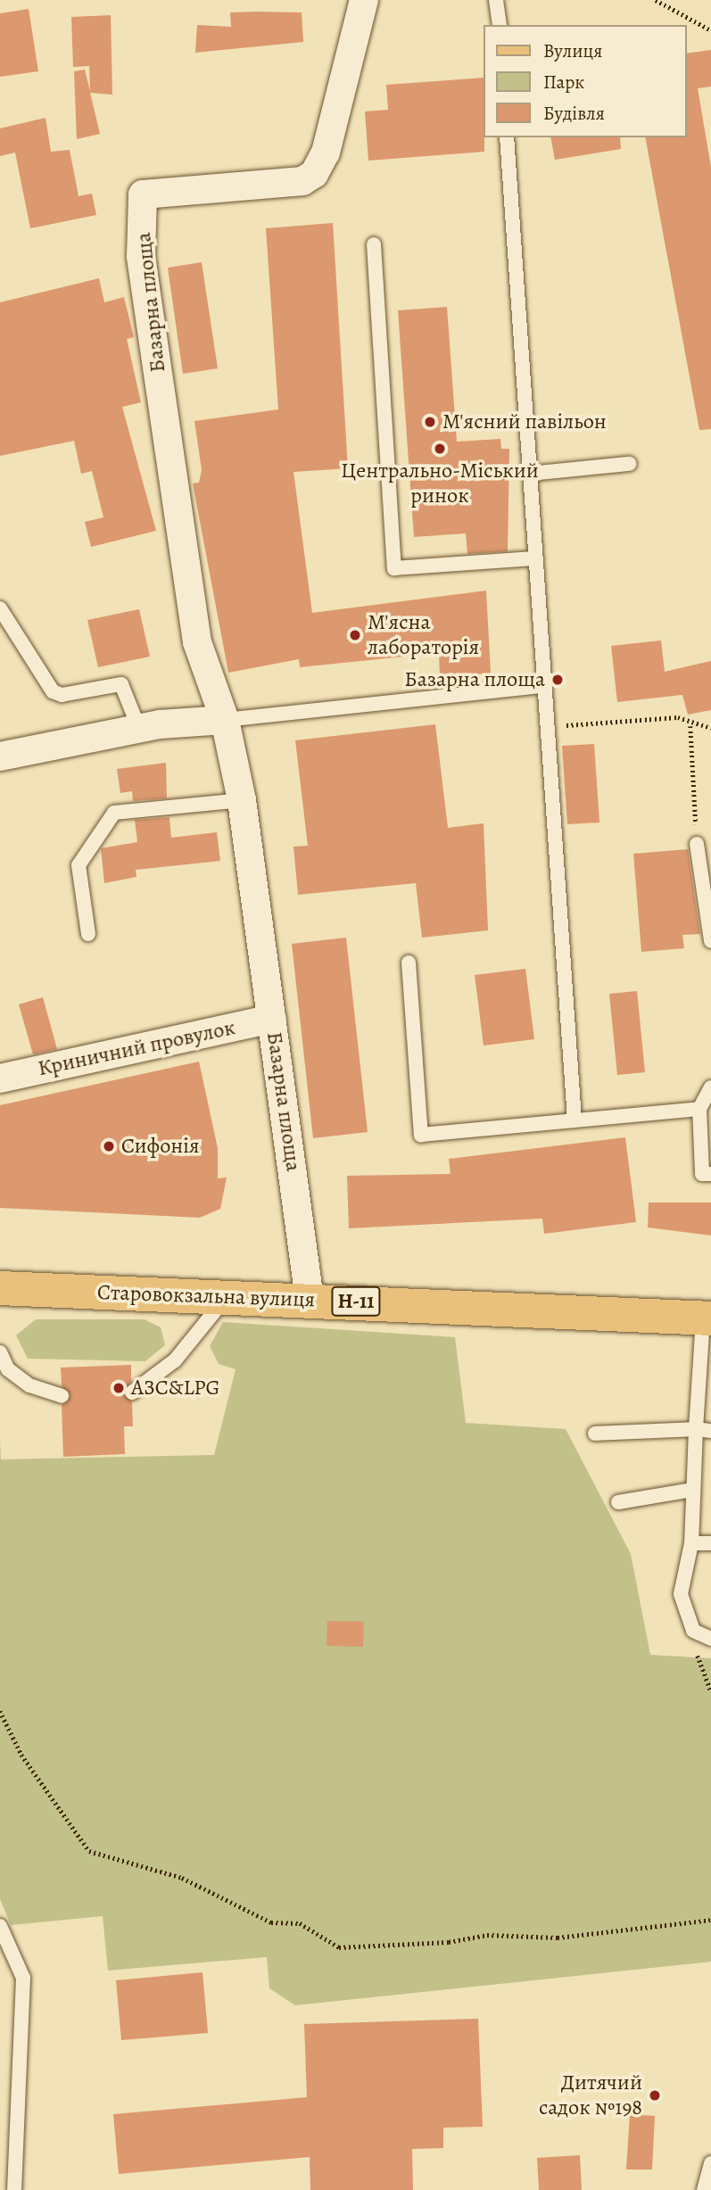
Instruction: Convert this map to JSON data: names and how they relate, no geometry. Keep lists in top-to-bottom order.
{
  "streets": {
    "main road": ["Старовокзальна вулиця", "Н-11"],
    "street": ["Базарна площа", "Криничний провулок"]
  },
  "crossings": [
    ["Базарна площа", "Криничний провулок"],
    ["Базарна площа", "Старовокзальна вулиця"]
  ],
  "places": [
    "М'ясний павільон",
    "Центрально-Міський ринок",
    "М'ясна лабораторія",
    "Базарна площа",
    "Сифонія",
    "АЗС&LPG",
    "Дитячий садок №198"
  ],
  "legend": ["Вулиця", "Парк", "Будівля"]
}
